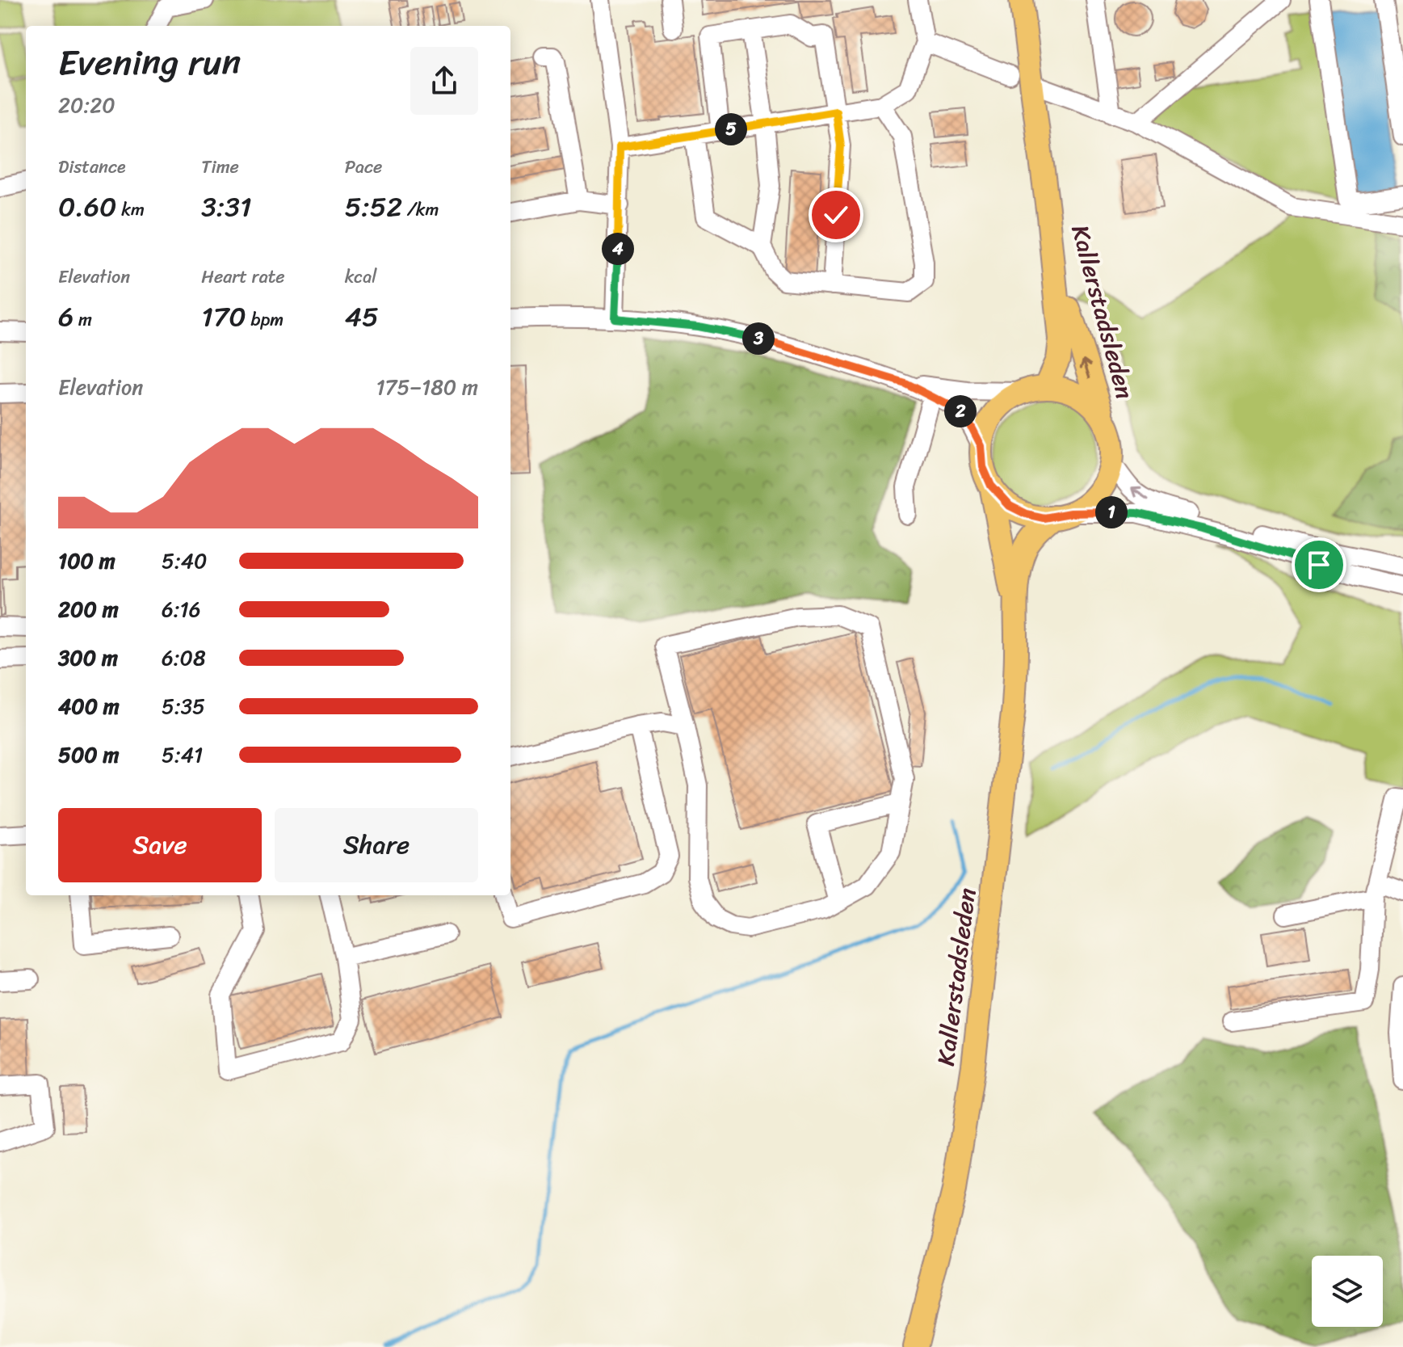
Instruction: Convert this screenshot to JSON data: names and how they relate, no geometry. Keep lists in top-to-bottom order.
{
  "streets": {
    "main road": ["Kallerstadsleden"]
  },
  "page": {
    "heading": ["Evening run", "20:20"],
    "pins": [
      "5",
      "4",
      "3",
      "2",
      "1"
    ],
    "stats": [
      ["Distance", "0.60 km"],
      ["Time", "3:31"],
      ["Pace", "5:52 /km"],
      ["Elevation", "6 m"],
      ["Heart rate", "170 bpm"],
      ["kcal", "45"]
    ],
    "chart": ["Elevation", "175–180 m"],
    "list": [
      {
        "name": "100 m",
        "note": "5:40"
      },
      {
        "name": "200 m",
        "note": "6:16"
      },
      {
        "name": "300 m",
        "note": "6:08"
      },
      {
        "name": "400 m",
        "note": "5:35"
      },
      {
        "name": "500 m",
        "note": "5:41"
      }
    ],
    "buttons": ["Save", "Share"]
  }
}
